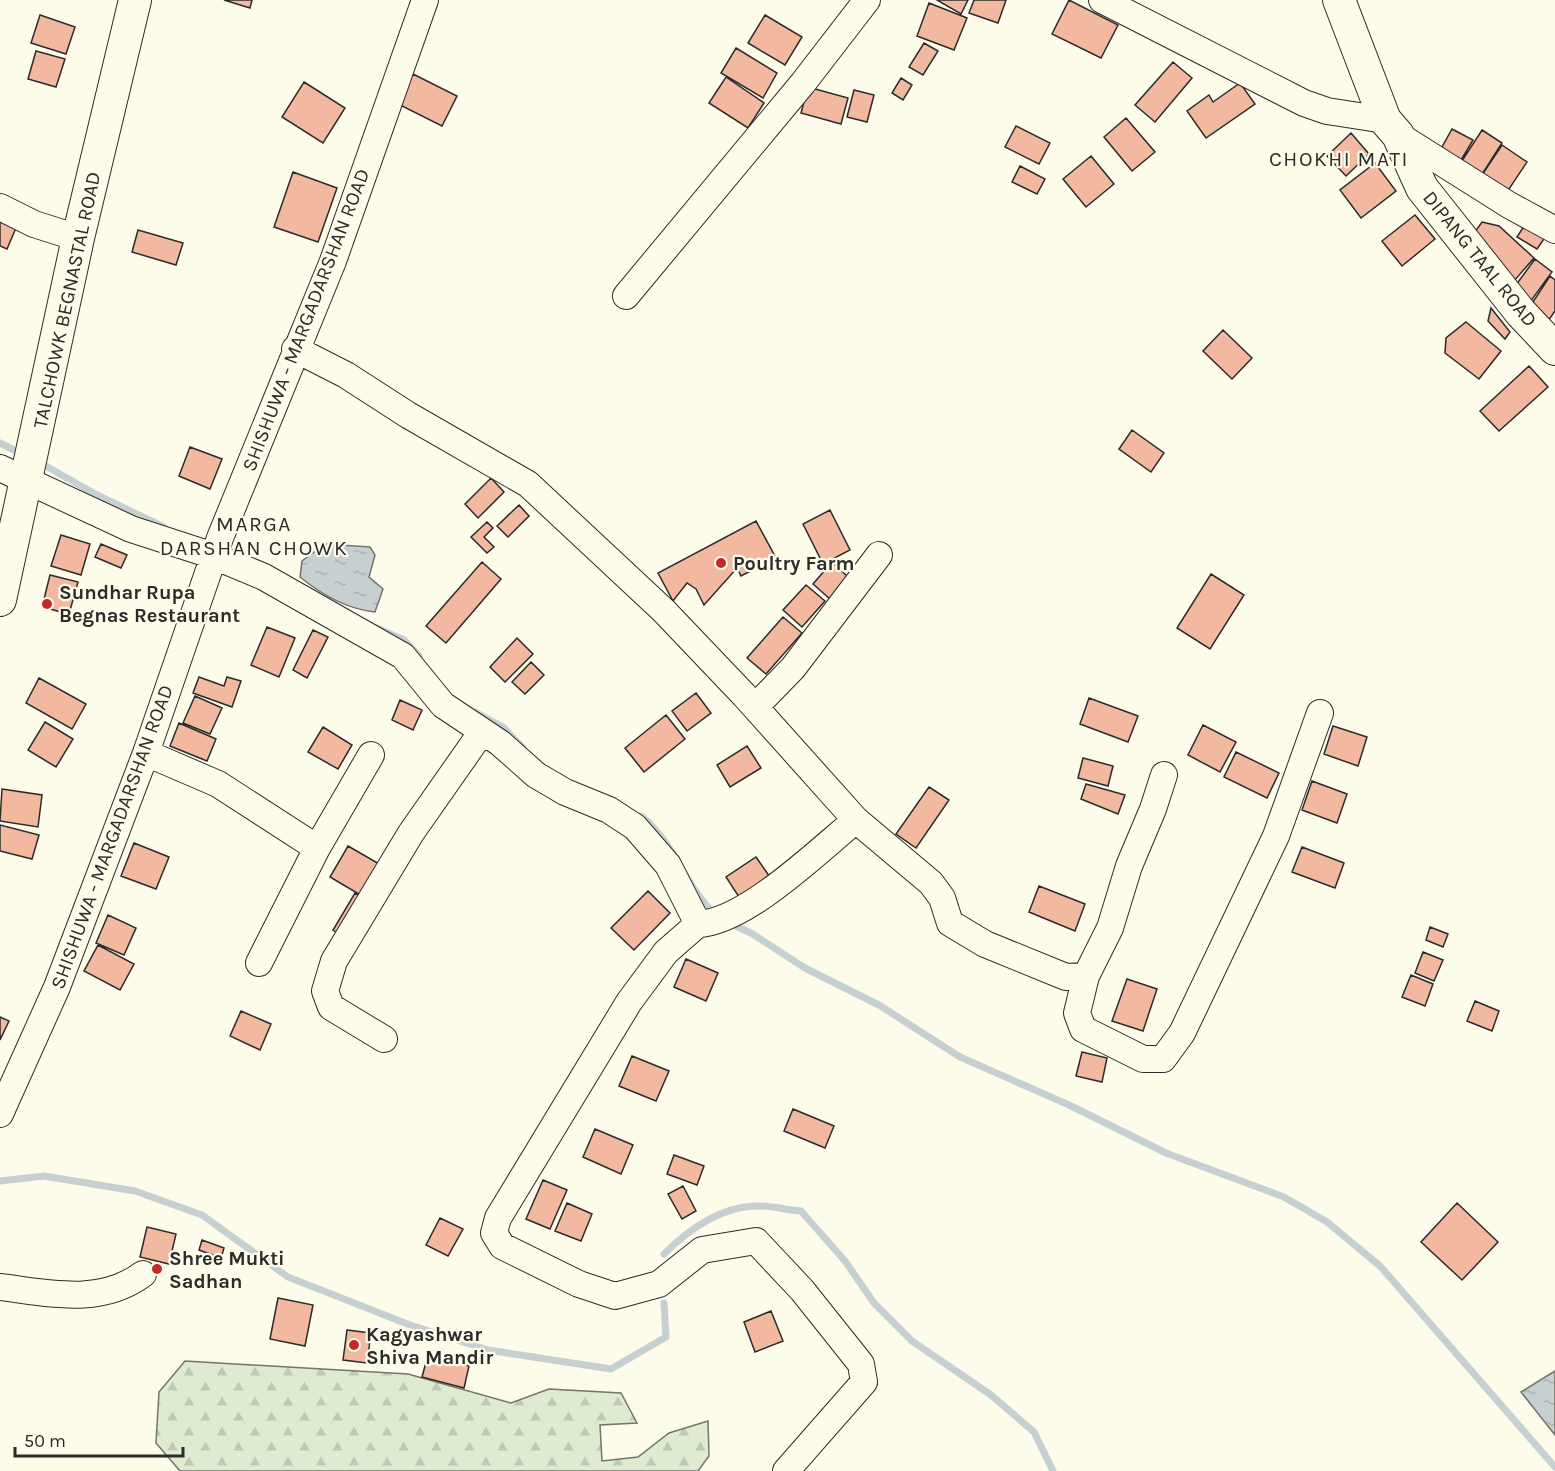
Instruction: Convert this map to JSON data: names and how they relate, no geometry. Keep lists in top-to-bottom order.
{
  "streets": {
    "main road": ["DIPANG TAAL ROAD", "TALCHOWK BEGNASTAL ROAD"],
    "street": ["SHISHUWA - MARGADARSHAN ROAD"]
  },
  "districts": ["CHOKHI MATI", "MARGA DARSHAN CHOWK"],
  "places": [
    "Poultry Farm",
    "Sundhar Rupa Begnas Restaurant",
    "Shree Mukti Sadhan",
    "Kagyashwar Shiva Mandir"
  ],
  "scale_bar": "50 m"
}
